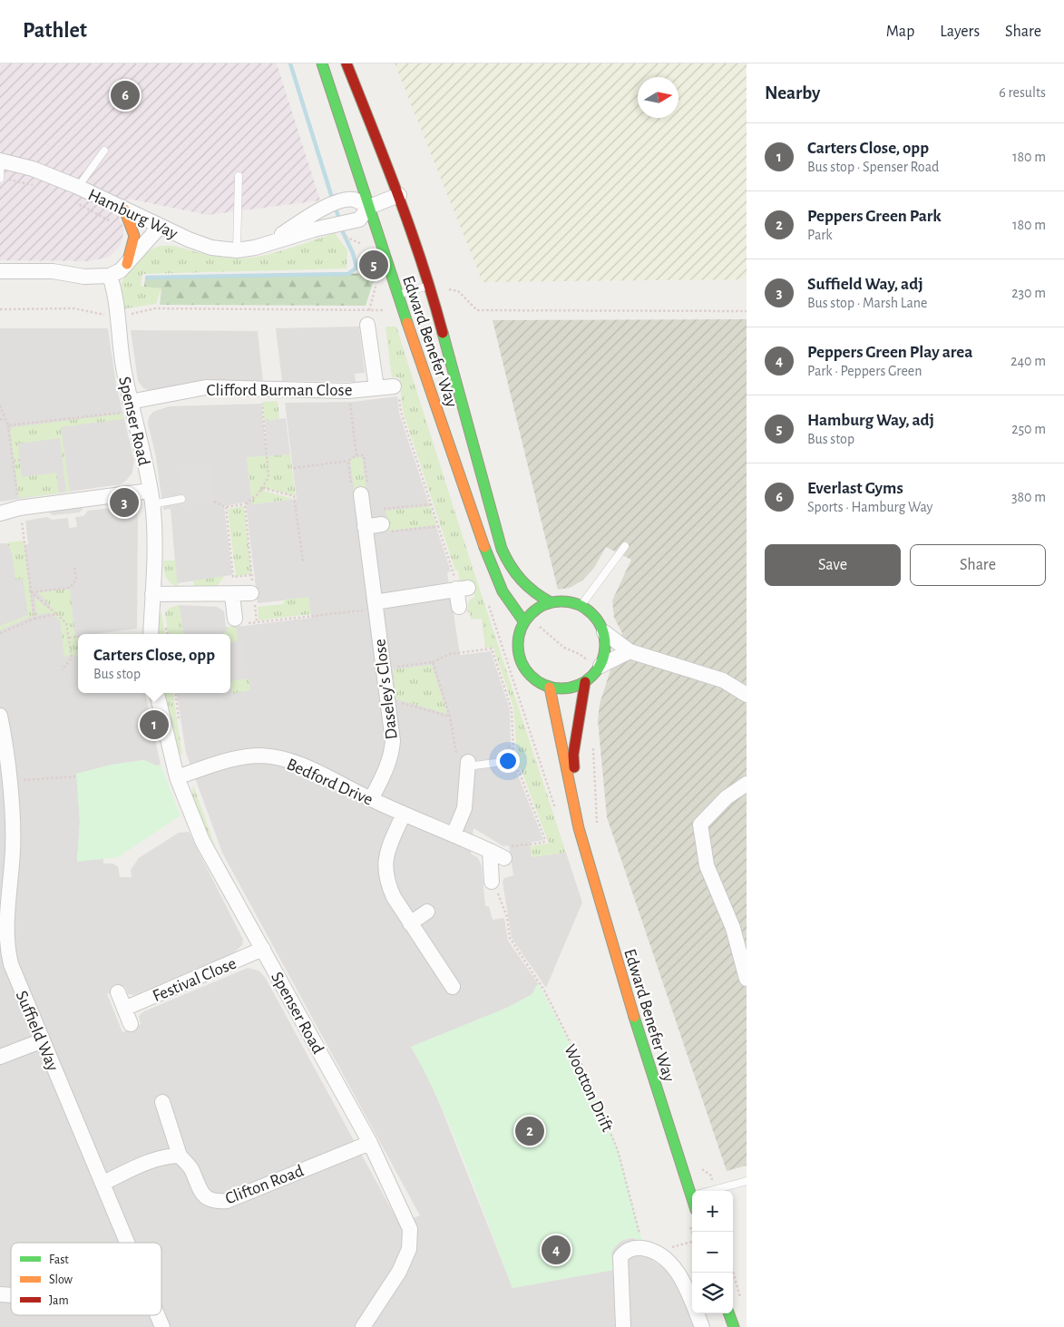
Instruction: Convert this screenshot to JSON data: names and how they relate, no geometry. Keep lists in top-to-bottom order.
{
  "streets": {
    "main road": ["Edward Benefer Way"],
    "street": [
      "Hamburg Way",
      "Clifford Burman Close",
      "Spenser Road",
      "Daseley's Close",
      "Bedford Drive",
      "Festival Close",
      "Suffield Way",
      "Clifton Road"
    ],
    "path": ["Wootton Drift"]
  },
  "crossings": [
    ["Hamburg Way", "Edward Benefer Way"],
    ["Clifford Burman Close", "Spenser Road"],
    ["Spenser Road", "Bedford Drive"],
    ["Spenser Road", "Festival Close"],
    ["Spenser Road", "Clifton Road"],
    ["Daseley's Close", "Bedford Drive"]
  ],
  "legend": ["Fast", "Slow", "Jam"],
  "north": "right",
  "page": {
    "header": "Pathlet",
    "nav": ["Map", "Layers", "Share"],
    "heading": ["Nearby", "6 results"],
    "pins": [
      "6",
      "5",
      "3",
      "1",
      "2",
      "4"
    ],
    "list": [
      {
        "mark": "1",
        "name": "Carters Close, opp",
        "note": "Bus stop · Spenser Road",
        "value": "180 m"
      },
      {
        "mark": "2",
        "name": "Peppers Green Park",
        "note": "Park",
        "value": "180 m"
      },
      {
        "mark": "3",
        "name": "Suffield Way, adj",
        "note": "Bus stop · Marsh Lane",
        "value": "230 m"
      },
      {
        "mark": "4",
        "name": "Peppers Green Play area",
        "note": "Park · Peppers Green",
        "value": "240 m"
      },
      {
        "mark": "5",
        "name": "Hamburg Way, adj",
        "note": "Bus stop",
        "value": "250 m"
      },
      {
        "mark": "6",
        "name": "Everlast Gyms",
        "note": "Sports · Hamburg Way",
        "value": "380 m"
      }
    ],
    "buttons": ["Save", "Share"],
    "popup": ["Carters Close, opp", "Bus stop"],
    "map_buttons": ["+", "−"]
  }
}
